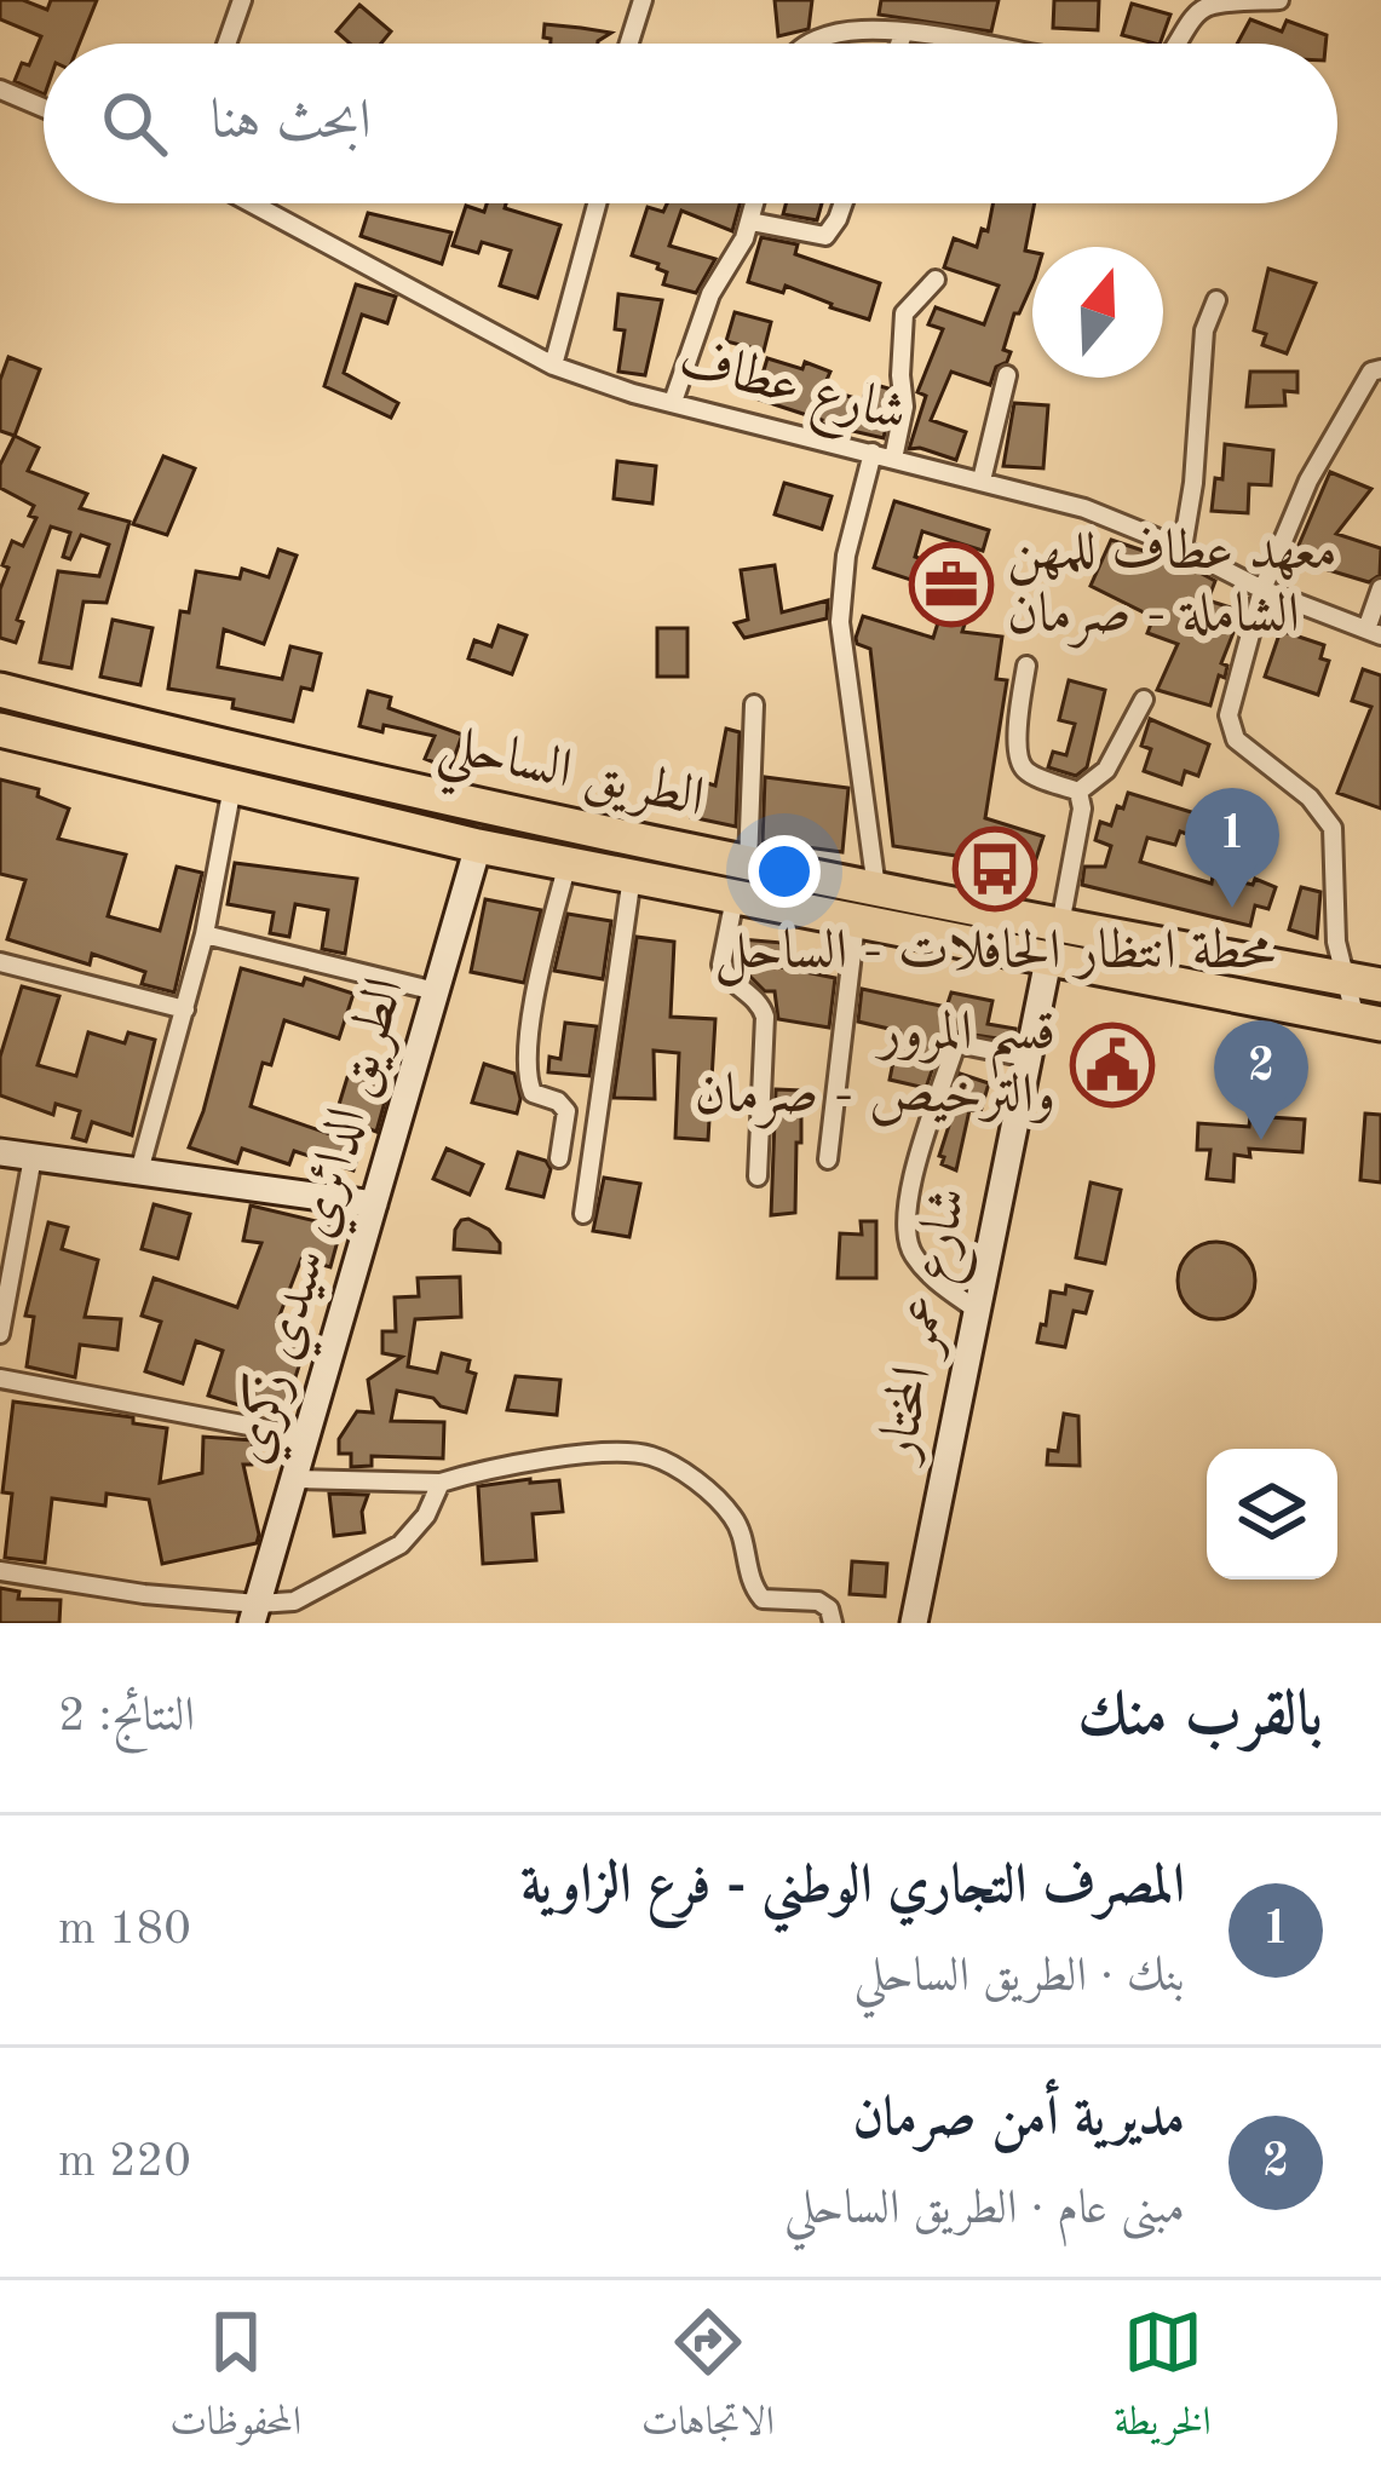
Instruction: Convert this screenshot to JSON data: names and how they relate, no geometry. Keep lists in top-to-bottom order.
{
  "streets": {
    "highway": ["الطريق الساحلي"],
    "street": ["شارع عطاف", "الطريق الدائري سيدي زكري", "شارع عمر المختار"]
  },
  "crossings": [
    ["الطريق الساحلي", "الطريق الدائري سيدي زكري"],
    ["الطريق الساحلي", "شارع عمر المختار"]
  ],
  "places": {
    "office": ["معهد عطاف للمهن الشاملة - صرمان"],
    "bus stop": ["محطة انتظار الحافلات - الساحل"],
    "public building": ["قسم المرور والترخيص - صرمان"]
  },
  "north": "top",
  "page": {
    "search": "ابحث هنا",
    "pins": ["1", "2"],
    "heading": ["بالقرب منك", "النتائج: 2"],
    "list": [
      {
        "mark": "1",
        "name": "المصرف التجاري الوطني - فرع الزاوية",
        "note": "بنك · الطريق الساحلي",
        "value": "180 m"
      },
      {
        "mark": "2",
        "name": "مديرية أمن صرمان",
        "note": "مبنى عام · الطريق الساحلي",
        "value": "220 m"
      }
    ],
    "nav": ["الخريطة", "الاتجاهات", "المحفوظات"]
  }
}
